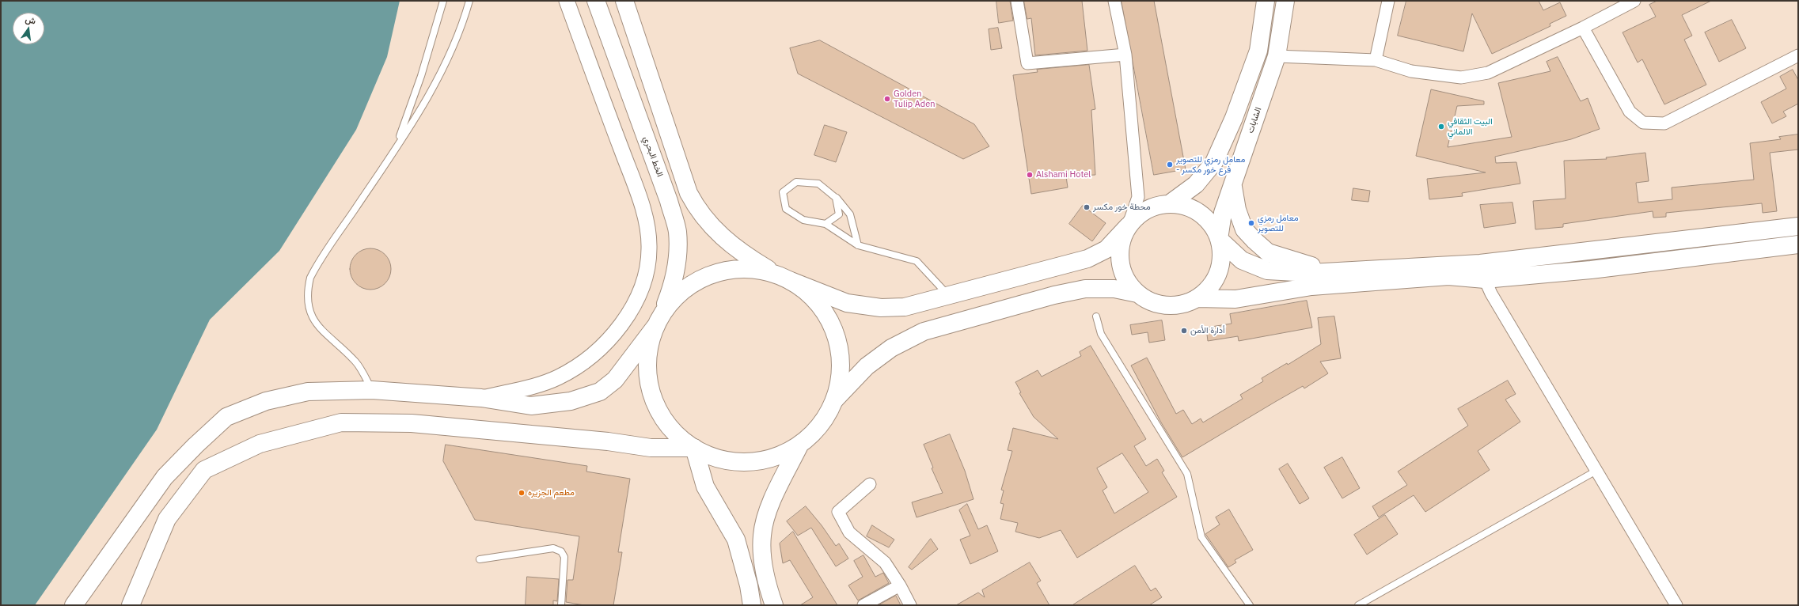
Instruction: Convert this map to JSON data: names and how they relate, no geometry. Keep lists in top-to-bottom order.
{
  "streets": {
    "main road": ["الشابات", "الخط البحري"]
  },
  "places": [
    "Golden Tulip Aden",
    "البيت الثقافي الالماني",
    "معامل رمزي للتصوير - فرع خور مكسر",
    "Alshami Hotel",
    "محطة خور مكسر",
    "معامل رمزي للتصوير",
    "أدارة الأمن",
    "مطعم الجزيره"
  ],
  "north": "top"
}
